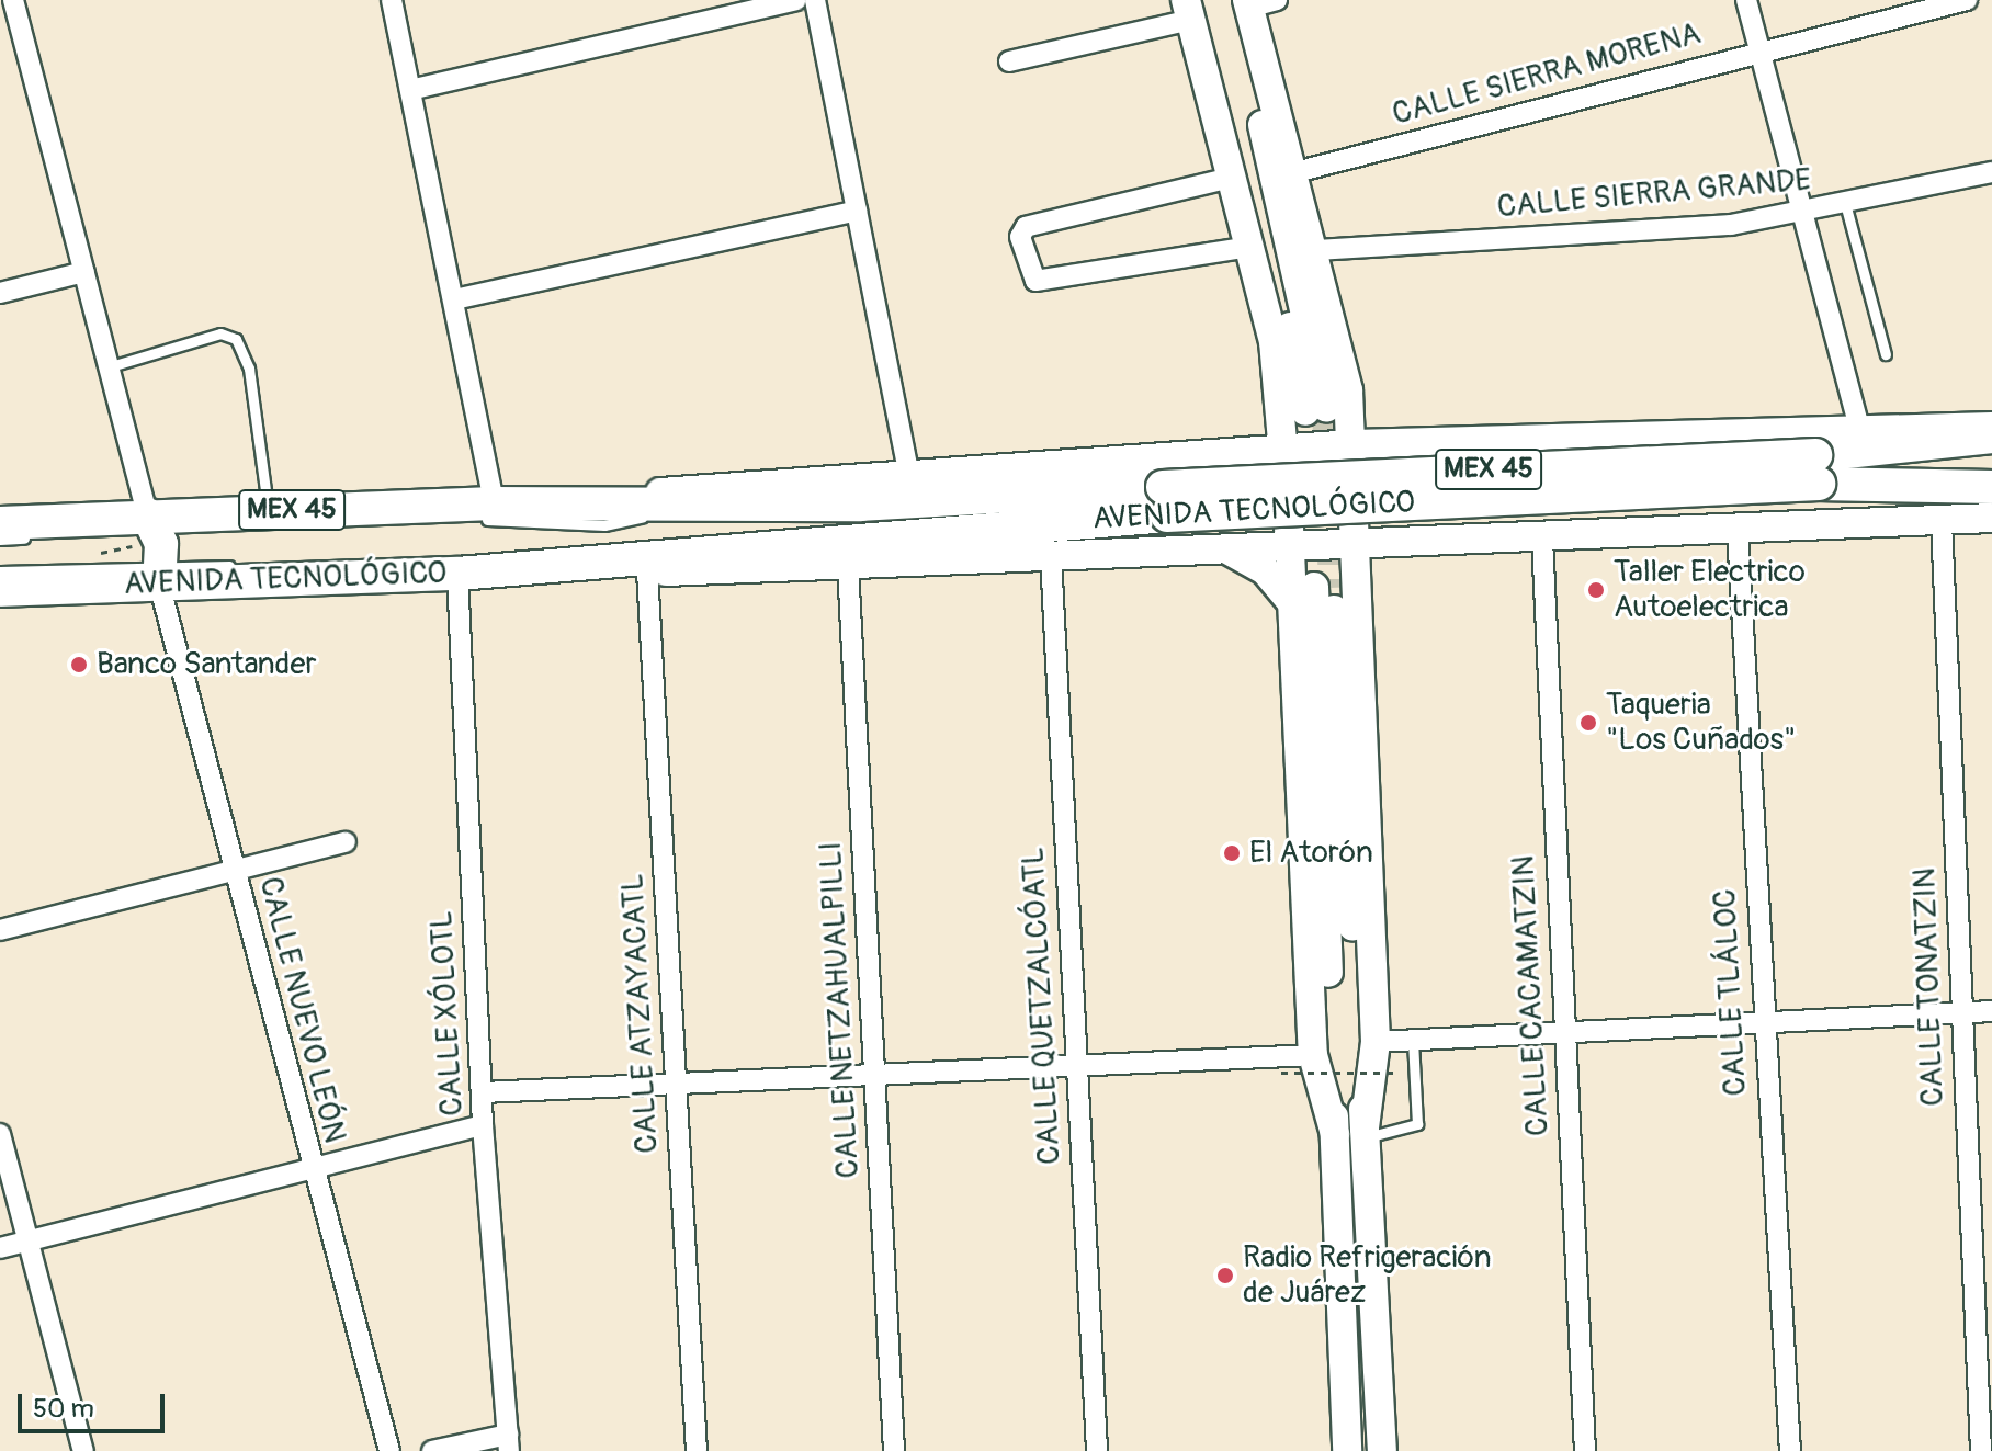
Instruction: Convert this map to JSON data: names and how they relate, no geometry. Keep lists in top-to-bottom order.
{
  "streets": {
    "main road": ["MEX 45", "AVENIDA TECNOLÓGICO"],
    "street": [
      "CALLE SIERRA MORENA",
      "CALLE SIERRA GRANDE",
      "CALLE TONATZIN",
      "CALLE TLÁLOC",
      "CALLE CACAMATZIN",
      "CALLE QUETZALCÓATL",
      "CALLE NUEVO LEÓN",
      "CALLE NETZAHUALPILLI",
      "CALLE XÓLOTL",
      "CALLE ATZAYACATL"
    ]
  },
  "crossings": [
    ["AVENIDA TECNOLÓGICO", "CALLE TONATZIN"],
    ["AVENIDA TECNOLÓGICO", "CALLE TLÁLOC"],
    ["AVENIDA TECNOLÓGICO", "CALLE CACAMATZIN"],
    ["AVENIDA TECNOLÓGICO", "CALLE QUETZALCÓATL"],
    ["AVENIDA TECNOLÓGICO", "CALLE NUEVO LEÓN"],
    ["AVENIDA TECNOLÓGICO", "CALLE NETZAHUALPILLI"],
    ["AVENIDA TECNOLÓGICO", "CALLE XÓLOTL"],
    ["AVENIDA TECNOLÓGICO", "CALLE ATZAYACATL"]
  ],
  "places": [
    "Taller Electrico Autoelectrica",
    "Banco Santander",
    "Taqueria \"Los Cuñados\"",
    "El Atorón",
    "Radio Refrigeración de Juárez"
  ],
  "scale_bar": "50 m"
}
